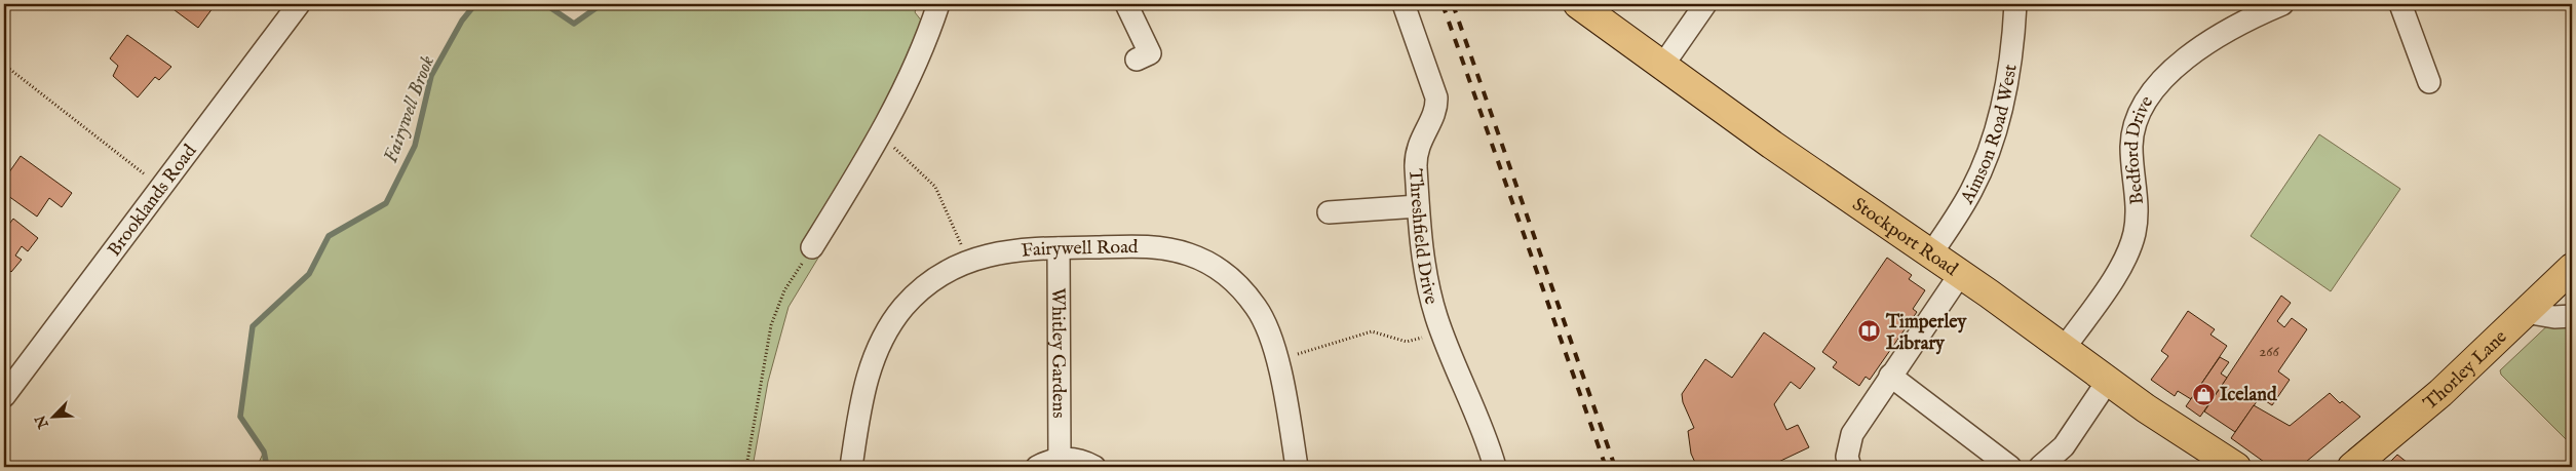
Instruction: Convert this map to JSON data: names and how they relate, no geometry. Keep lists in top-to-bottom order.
{
  "streets": {
    "main road": ["Stockport Road", "Thorley Lane"],
    "street": [
      "Aimson Road West",
      "Bedford Drive",
      "Brooklands Road",
      "Threshfield Drive",
      "Fairywell Road",
      "Whitley Gardens"
    ]
  },
  "crossings": [
    ["Aimson Road West", "Stockport Road"],
    ["Bedford Drive", "Stockport Road"],
    ["Fairywell Road", "Whitley Gardens"]
  ],
  "water": ["Fairywell Brook"],
  "places": {
    "library": ["Timperley Library"],
    "shop": ["Iceland"]
  },
  "house_numbers": ["266"],
  "north": "bottom left"
}
